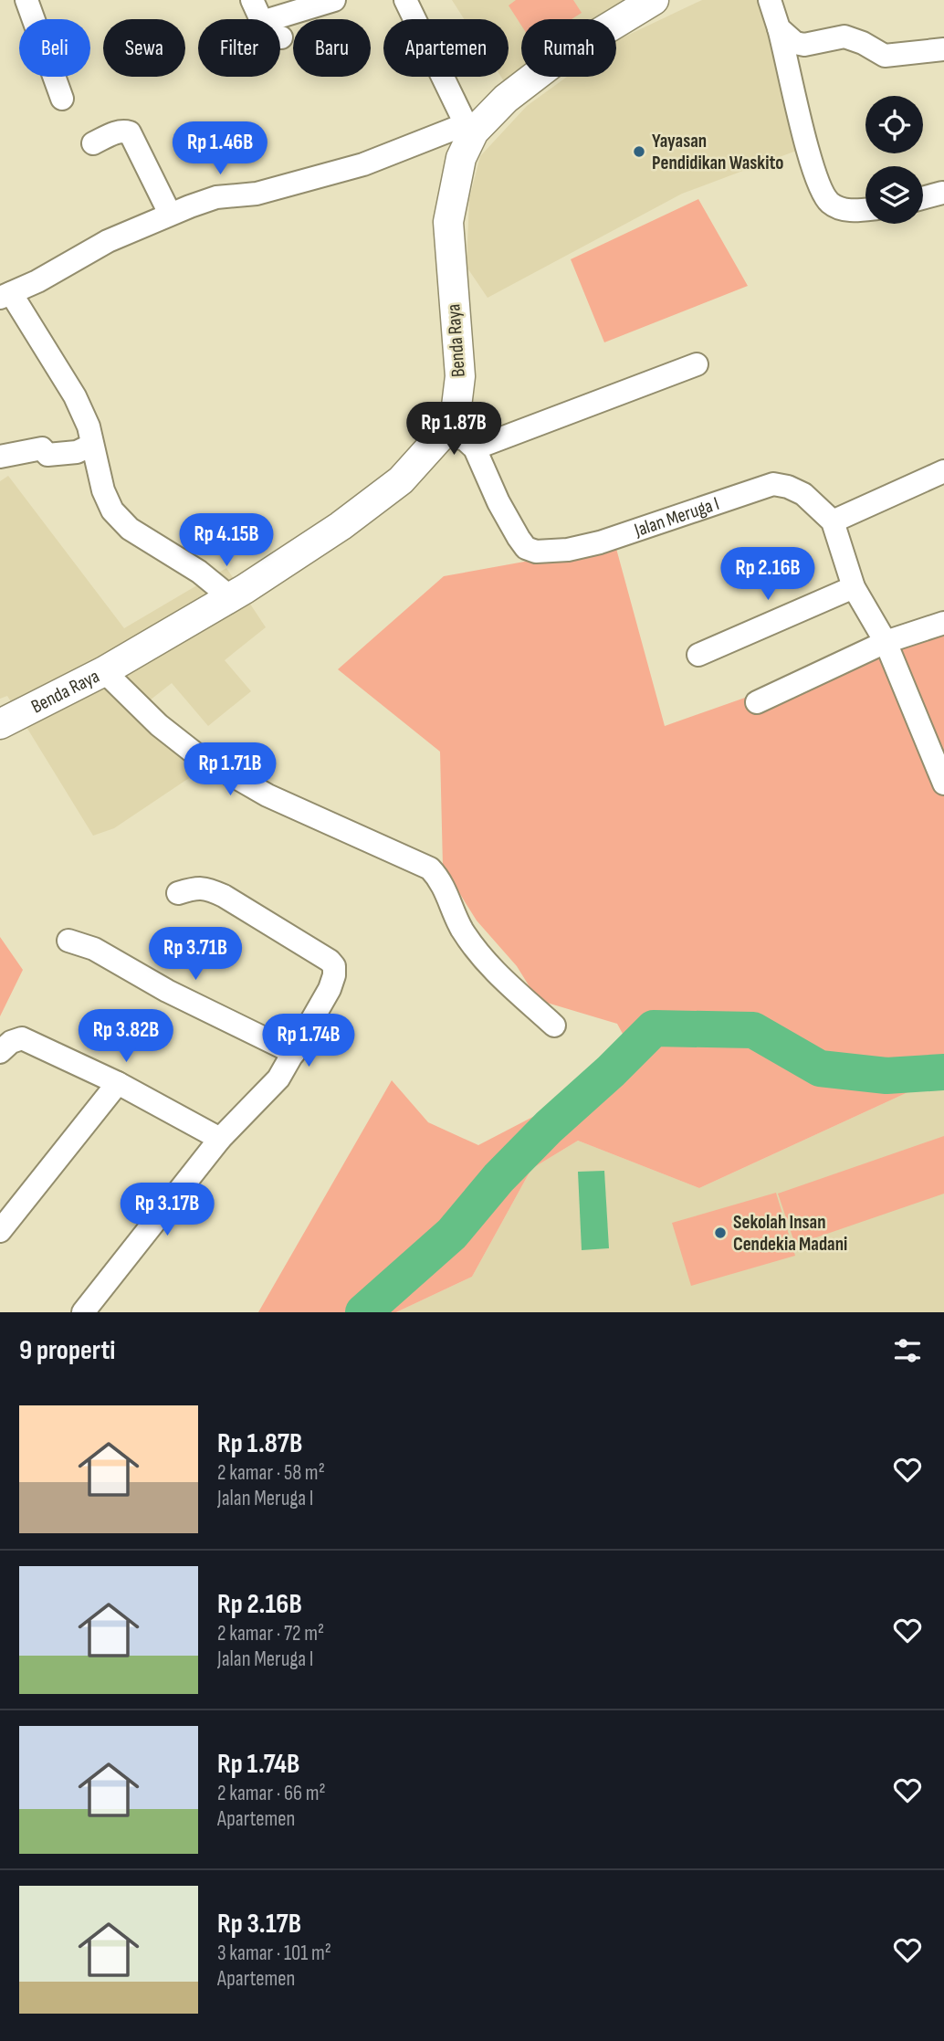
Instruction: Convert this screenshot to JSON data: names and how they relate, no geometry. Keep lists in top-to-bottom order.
{
  "streets": {
    "street": ["Benda Raya", "Jalan Meruga I"]
  },
  "places": ["Yayasan Pendidikan Waskito", "Sekolah Insan Cendekia Madani"],
  "page": {
    "chip": [
      "Beli",
      "Sewa",
      "Filter",
      "Baru",
      "Apartemen",
      "Rumah"
    ],
    "price": [
      "Rp 1.46B",
      "Rp 1.87B",
      "Rp 4.15B",
      "Rp 2.16B",
      "Rp 1.71B",
      "Rp 3.71B",
      "Rp 3.82B",
      "Rp 1.74B",
      "Rp 3.17B"
    ],
    "heading": "9 properti",
    "list": [
      {
        "name": "Rp 1.87B",
        "note": "2 kamar · 58 m² · Jalan Meruga I"
      },
      {
        "name": "Rp 2.16B",
        "note": "2 kamar · 72 m² · Jalan Meruga I"
      },
      {
        "name": "Rp 1.74B",
        "note": "2 kamar · 66 m² · Apartemen"
      },
      {
        "name": "Rp 3.17B",
        "note": "3 kamar · 101 m² · Apartemen"
      }
    ]
  }
}
